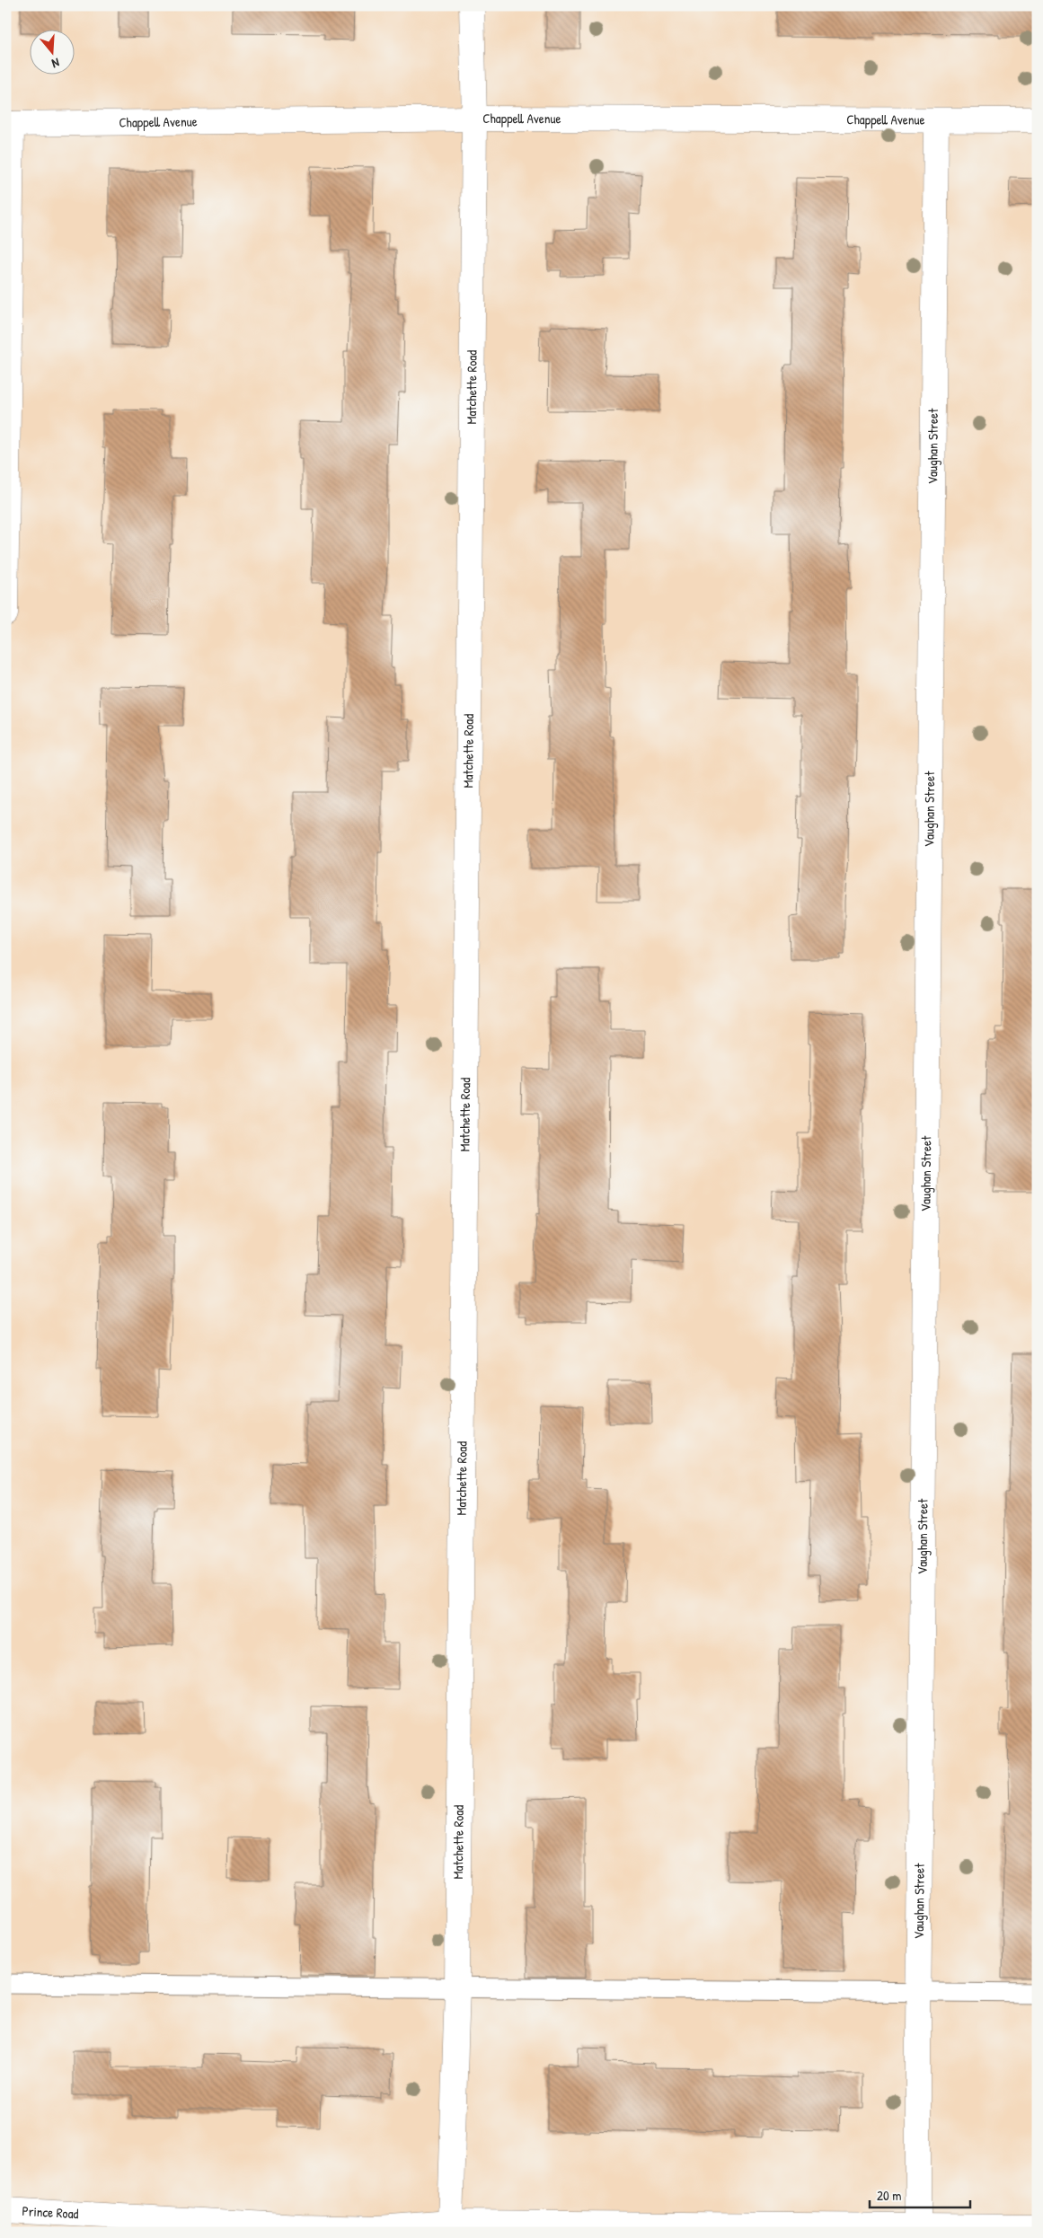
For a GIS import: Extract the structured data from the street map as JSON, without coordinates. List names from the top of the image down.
{
  "streets": {
    "street": [
      "Chappell Avenue",
      "Matchette Road",
      "Vaughan Street",
      "Prince Road"
    ]
  },
  "crossings": [
    ["Chappell Avenue", "Matchette Road"],
    ["Chappell Avenue", "Vaughan Street"],
    ["Matchette Road", "Prince Road"],
    ["Vaughan Street", "Prince Road"]
  ],
  "scale_bar": "20 m",
  "north": "bottom"
}
